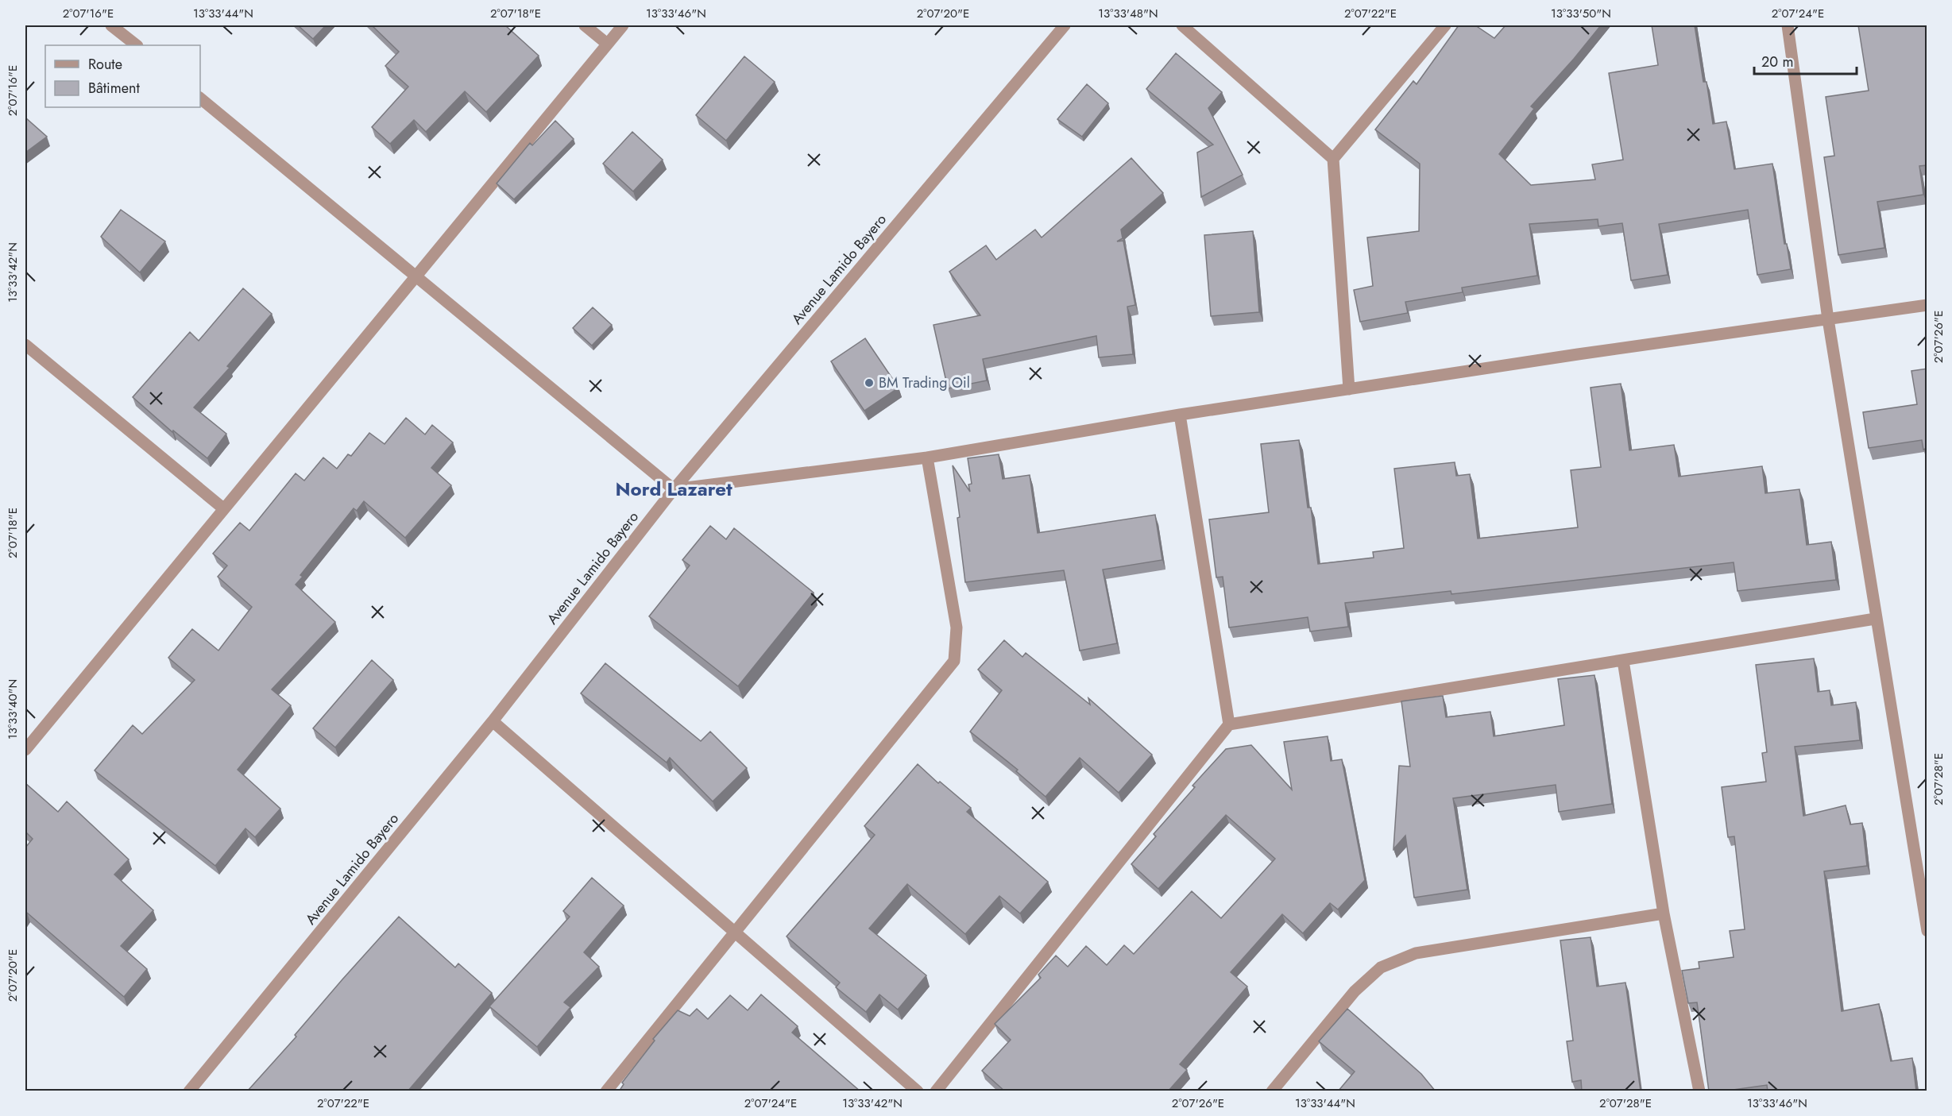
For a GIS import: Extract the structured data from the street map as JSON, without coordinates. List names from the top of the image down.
{
  "streets": {
    "street": ["Avenue Lamido Bayero"]
  },
  "districts": ["Nord Lazaret"],
  "places": ["BM Trading Oil"],
  "legend": ["Route", "Bâtiment"],
  "scale_bar": "20 m",
  "coordinates": [
    "2°07'16\"E",
    "13°33'44\"N",
    "2°07'18\"E",
    "13°33'46\"N",
    "2°07'20\"E",
    "13°33'48\"N",
    "2°07'22\"E",
    "13°33'50\"N",
    "2°07'24\"E",
    "13°33'42\"N",
    "2°07'26\"E",
    "13°33'40\"N",
    "2°07'28\"E"
  ]
}
